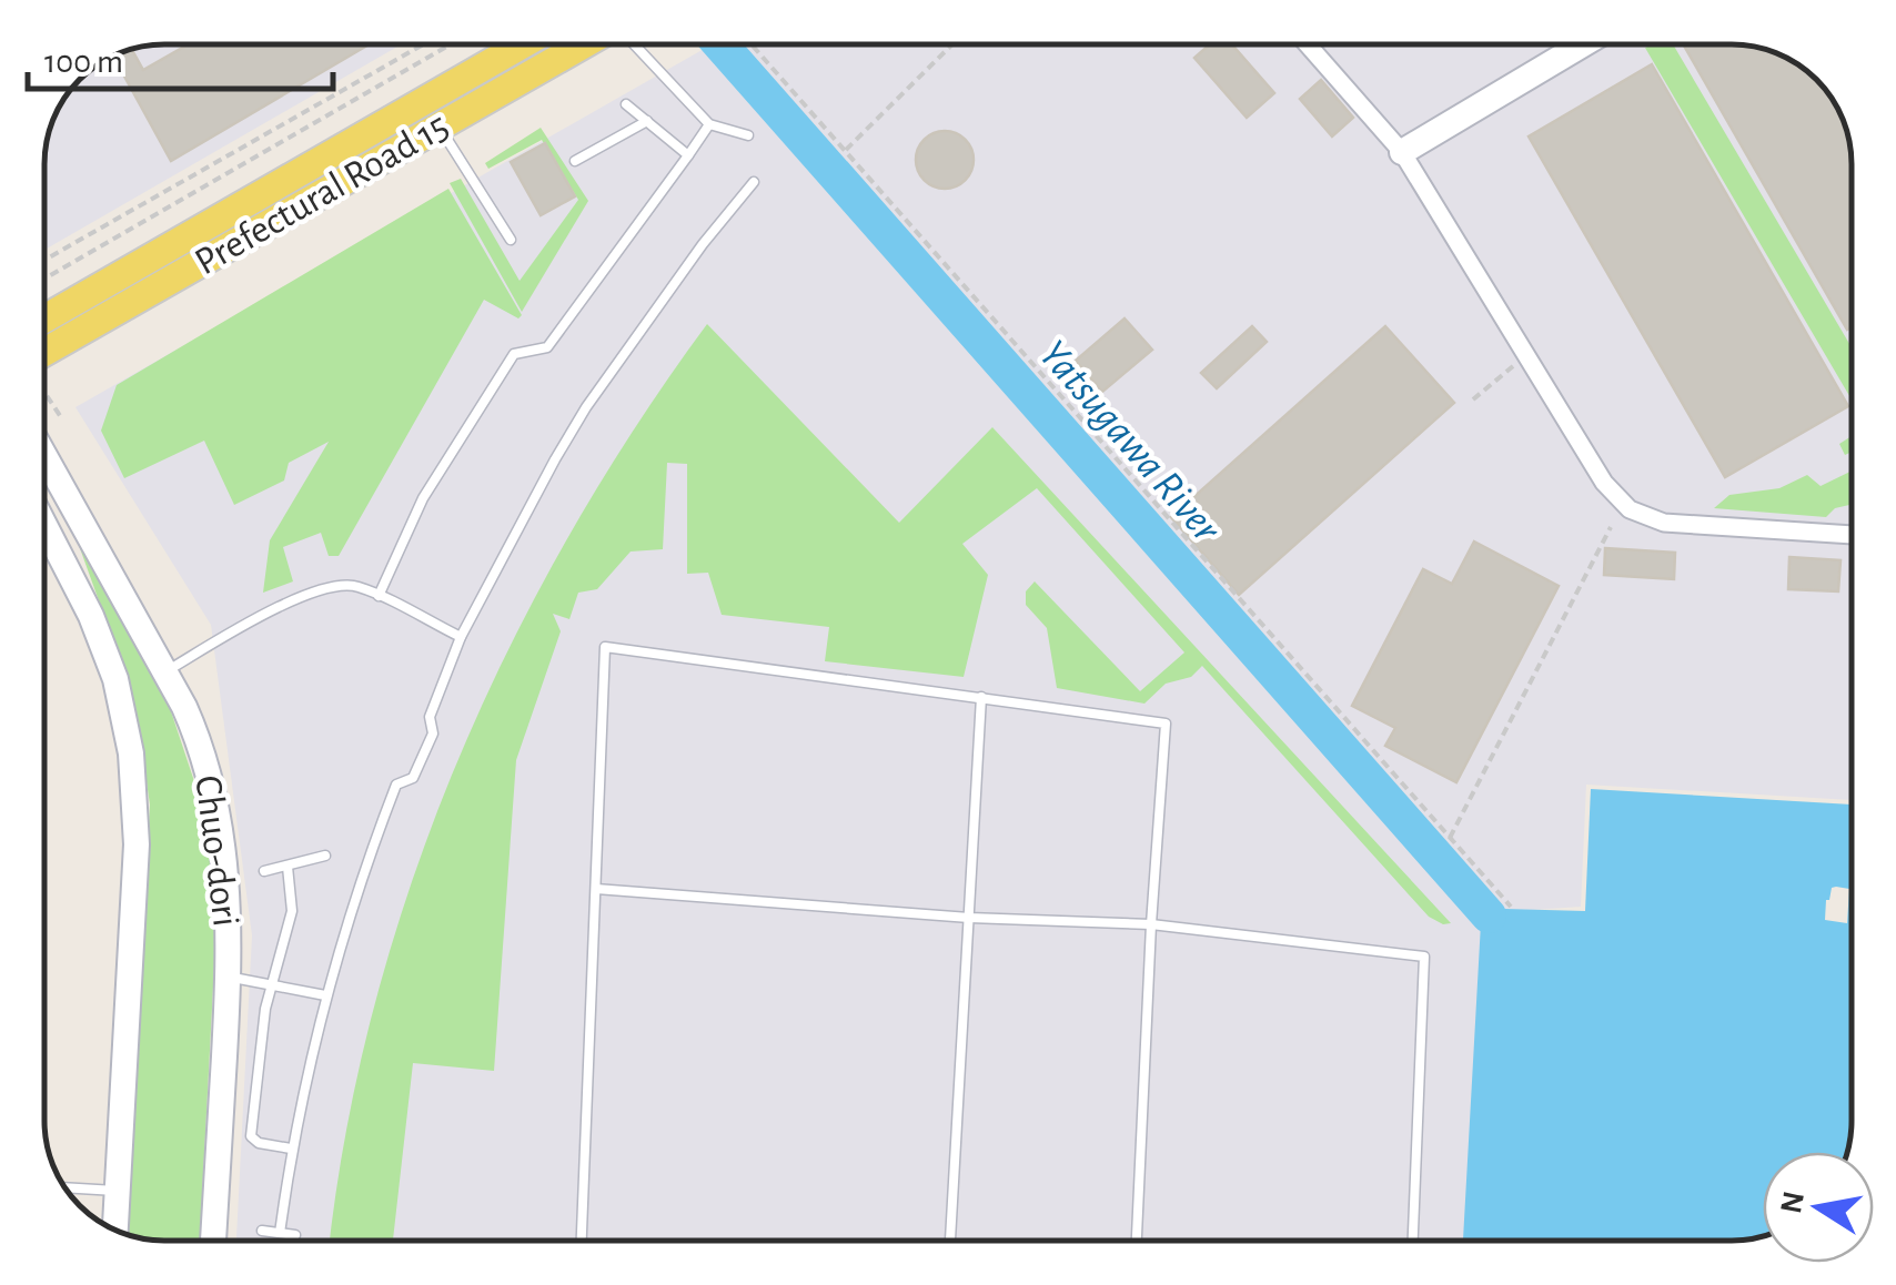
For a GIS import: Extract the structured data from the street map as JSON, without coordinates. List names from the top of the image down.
{
  "streets": {
    "main road": ["Prefectural Road 15"],
    "street": ["Chuo-dori"]
  },
  "water": ["Yatsugawa River"],
  "scale_bar": "100 m",
  "north": "left"
}
